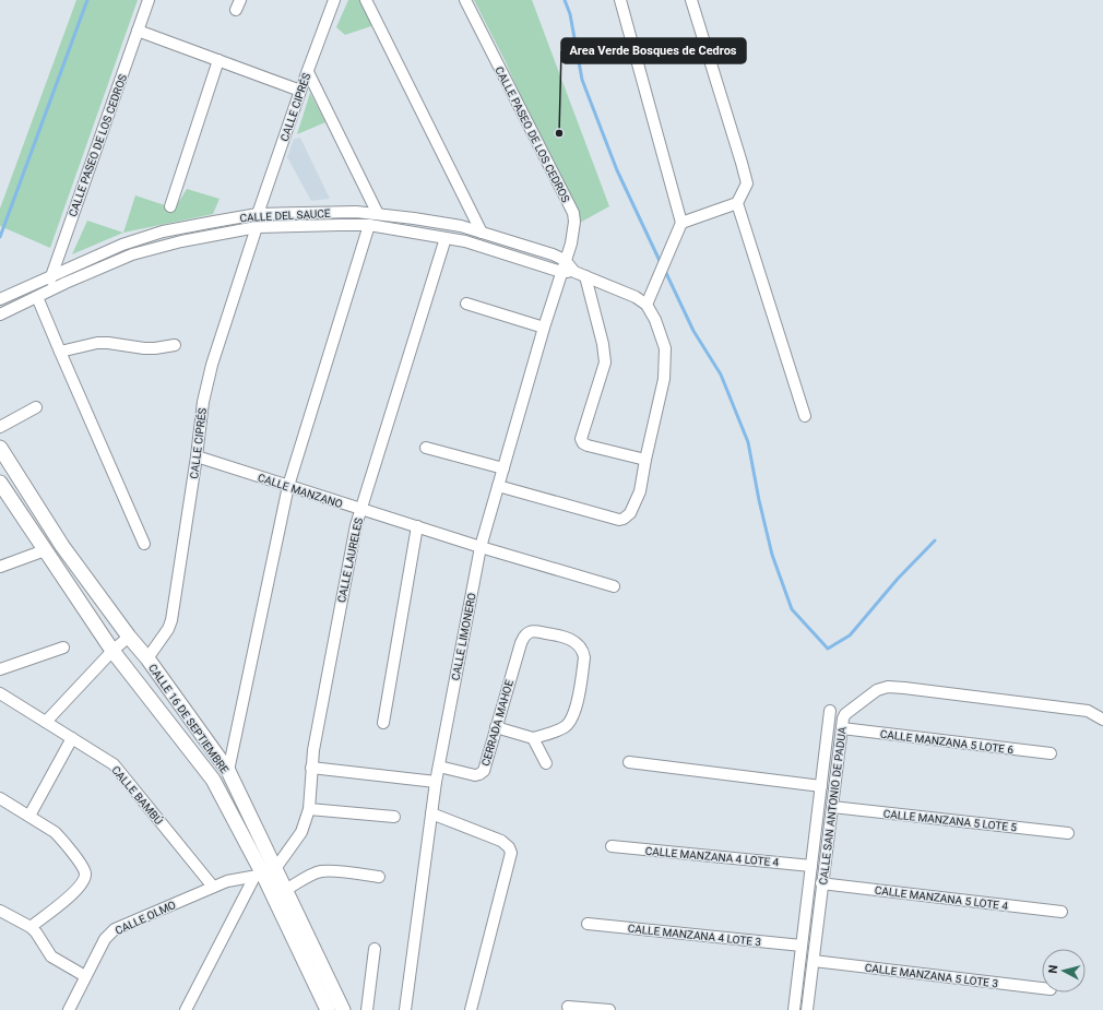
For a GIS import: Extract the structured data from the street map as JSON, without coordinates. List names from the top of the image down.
{
  "streets": {
    "main road": ["CALLE 16 DE SEPTIEMBRE"],
    "street": [
      "CALLE CIPRÉS",
      "CALLE PASEO DE LOS CEDROS",
      "CALLE DEL SAUCE",
      "CALLE MANZANO",
      "CALLE LAURELES",
      "CALLE LIMONERO",
      "CERRADA MAHOE",
      "CALLE MANZANA 5 LOTE 6",
      "CALLE BAMBÚ",
      "CALLE SAN ANTONIO DE PADUA",
      "CALLE MANZANA 5 LOTE 5",
      "CALLE MANZANA 4 LOTE 4",
      "CALLE MANZANA 5 LOTE 4",
      "CALLE OLMO",
      "CALLE MANZANA 4 LOTE 3",
      "CALLE MANZANA 5 LOTE 3"
    ]
  },
  "crossings": [
    ["CALLE CIPRÉS", "CALLE DEL SAUCE"],
    ["CALLE CIPRÉS", "CALLE MANZANO"],
    ["CALLE CIPRÉS", "CALLE 16 DE SEPTIEMBRE"],
    ["CALLE PASEO DE LOS CEDROS", "CALLE DEL SAUCE"],
    ["CALLE PASEO DE LOS CEDROS", "CALLE LIMONERO"],
    ["CALLE DEL SAUCE", "CALLE LAURELES"],
    ["CALLE DEL SAUCE", "CALLE LIMONERO"],
    ["CALLE MANZANO", "CALLE LAURELES"],
    ["CALLE MANZANO", "CALLE LIMONERO"],
    ["CALLE LAURELES", "CALLE 16 DE SEPTIEMBRE"],
    ["CALLE LAURELES", "CALLE OLMO"],
    ["CALLE LIMONERO", "CERRADA MAHOE"],
    ["CALLE 16 DE SEPTIEMBRE", "CALLE OLMO"],
    ["CALLE MANZANA 5 LOTE 6", "CALLE SAN ANTONIO DE PADUA"],
    ["CALLE BAMBÚ", "CALLE OLMO"],
    ["CALLE SAN ANTONIO DE PADUA", "CALLE MANZANA 5 LOTE 5"],
    ["CALLE SAN ANTONIO DE PADUA", "CALLE MANZANA 4 LOTE 4"],
    ["CALLE SAN ANTONIO DE PADUA", "CALLE MANZANA 5 LOTE 4"],
    ["CALLE SAN ANTONIO DE PADUA", "CALLE MANZANA 4 LOTE 3"],
    ["CALLE SAN ANTONIO DE PADUA", "CALLE MANZANA 5 LOTE 3"]
  ],
  "places": ["Area Verde Bosques de Cedros"],
  "north": "left"
}
